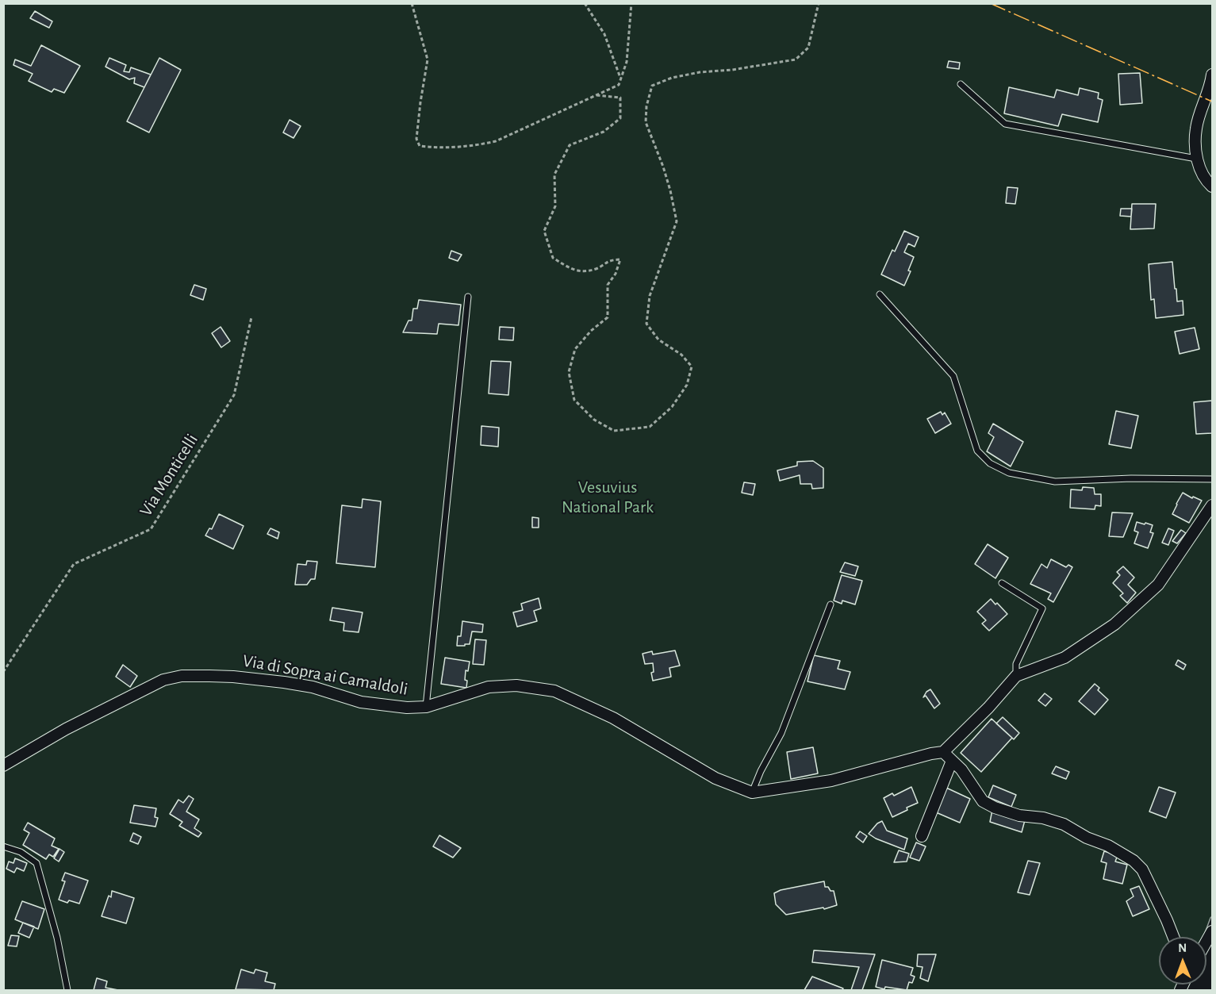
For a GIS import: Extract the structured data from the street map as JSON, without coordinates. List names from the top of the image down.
{
  "streets": {
    "street": ["Via di Sopra ai Camaldoli"],
    "path": ["Via Monticelli"]
  },
  "parks": ["Vesuvius National Park"],
  "north": "top"
}
